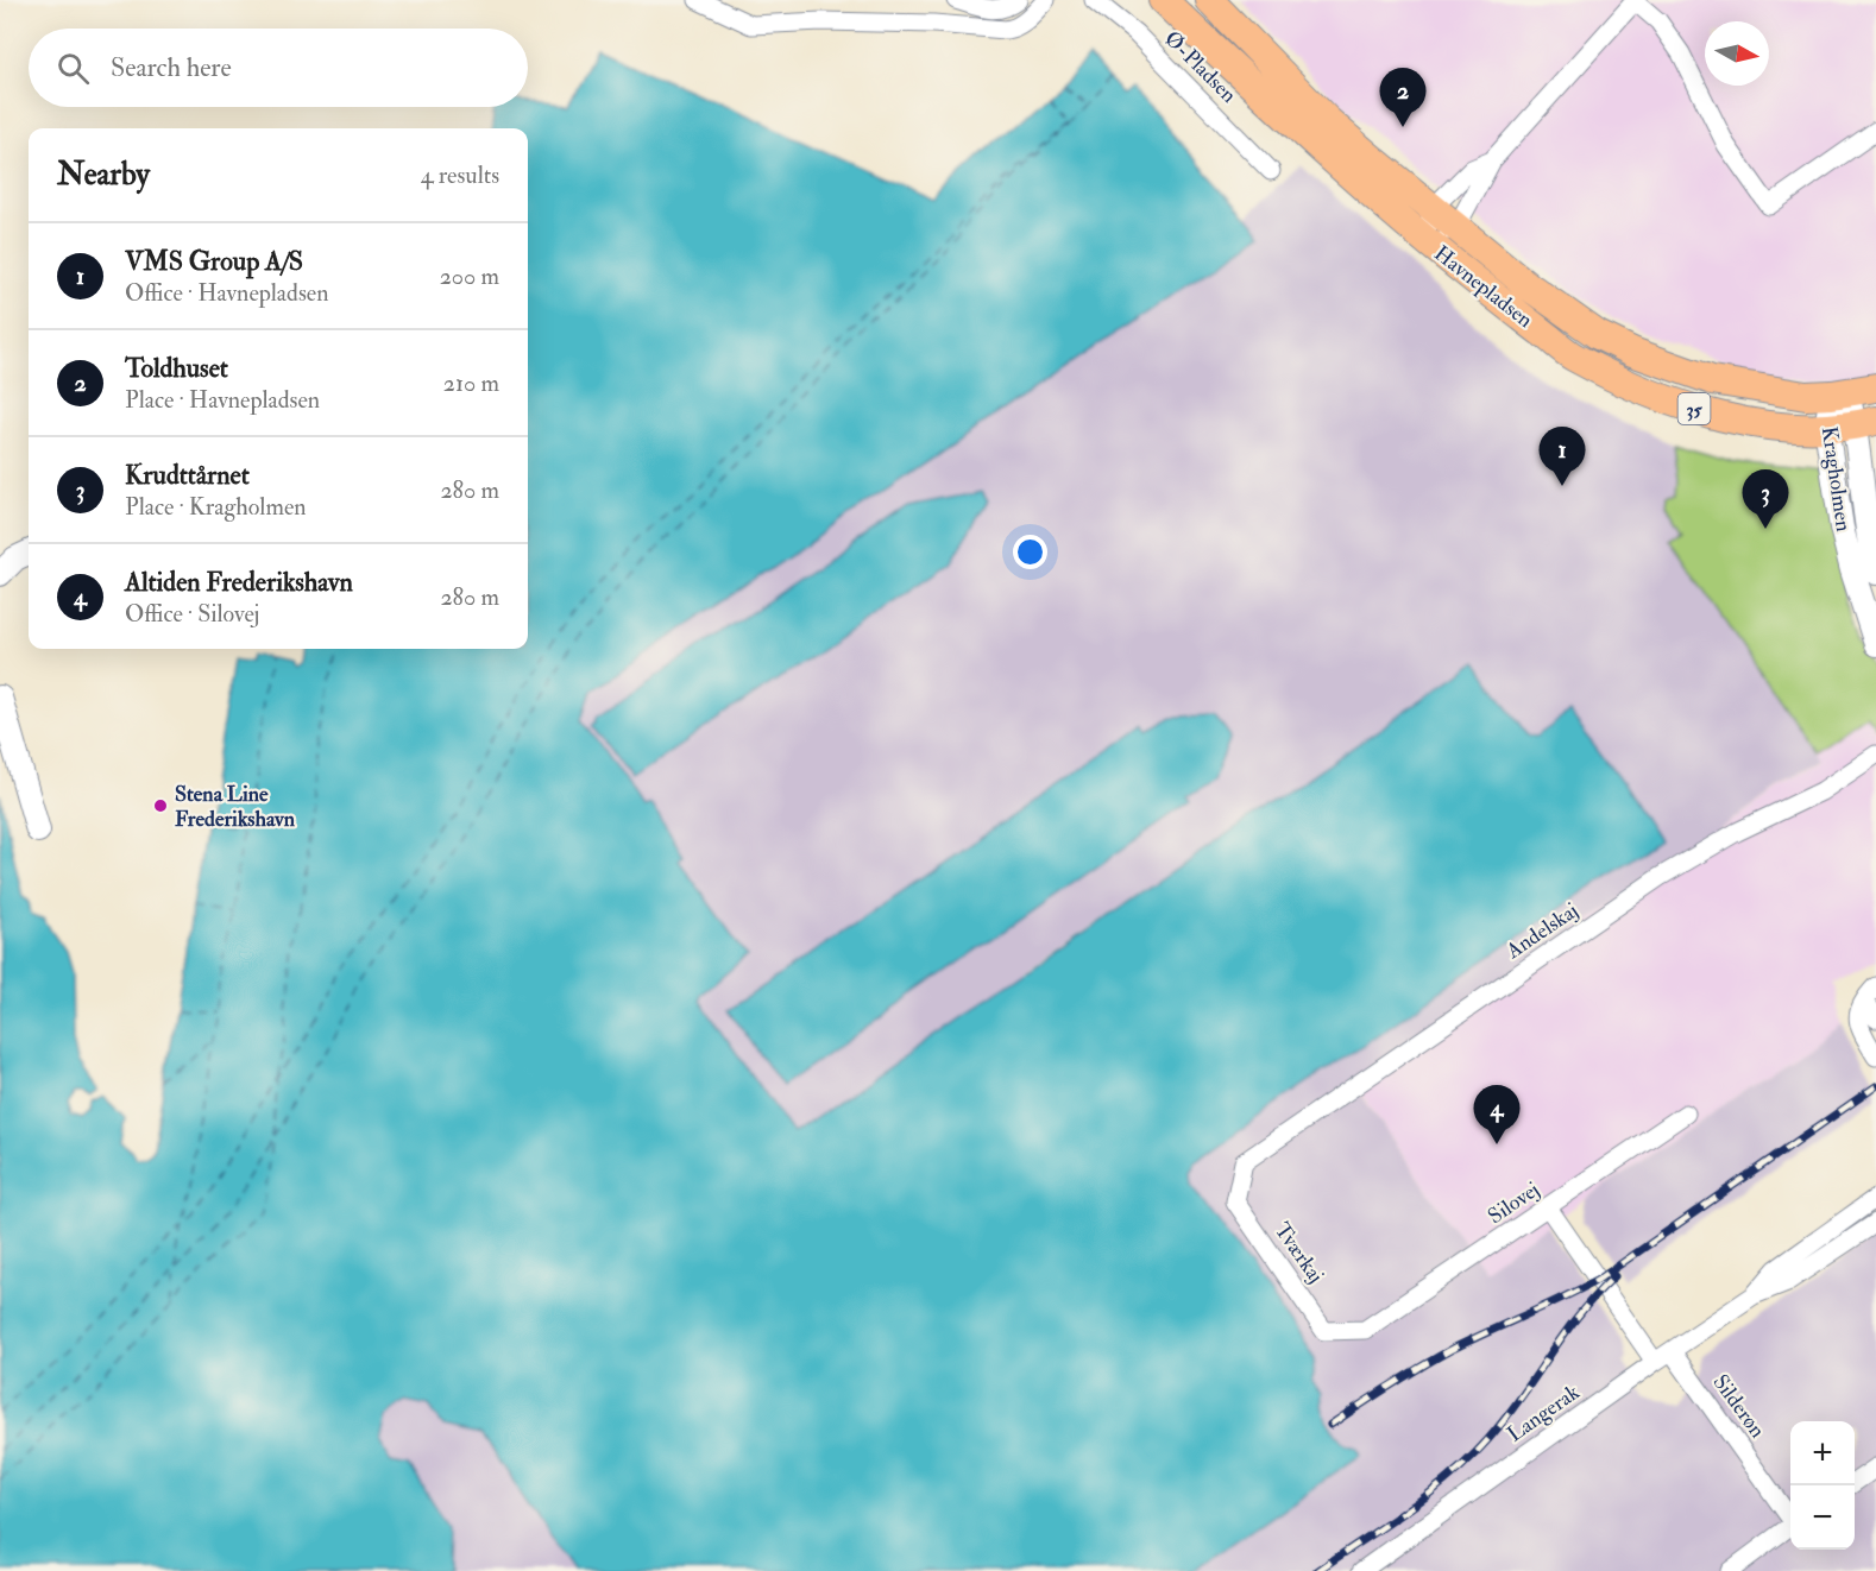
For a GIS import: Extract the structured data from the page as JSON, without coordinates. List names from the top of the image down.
{
  "streets": {
    "main road": ["Havnepladsen", "35"],
    "street": [
      "Ø-Pladsen",
      "Kragholmen",
      "Andelskaj",
      "Silovej",
      "Tværkaj",
      "Silderøn",
      "Langerak"
    ]
  },
  "crossings": [
    ["Havnepladsen", "Kragholmen"],
    ["Andelskaj", "Tværkaj"],
    ["Silovej", "Tværkaj"],
    ["Silderøn", "Langerak"]
  ],
  "places": ["Stena Line Frederikshavn"],
  "north": "right",
  "page": {
    "search": "Search here",
    "pins": [
      "2",
      "1",
      "3",
      "4"
    ],
    "heading": ["Nearby", "4 results"],
    "list": [
      {
        "mark": "1",
        "name": "VMS Group A/S",
        "note": "Office · Havnepladsen",
        "value": "200 m"
      },
      {
        "mark": "2",
        "name": "Toldhuset",
        "note": "Place · Havnepladsen",
        "value": "210 m"
      },
      {
        "mark": "3",
        "name": "Krudttårnet",
        "note": "Place · Kragholmen",
        "value": "280 m"
      },
      {
        "mark": "4",
        "name": "Altiden Frederikshavn",
        "note": "Office · Silovej",
        "value": "280 m"
      }
    ],
    "map_buttons": ["+", "−"]
  }
}
